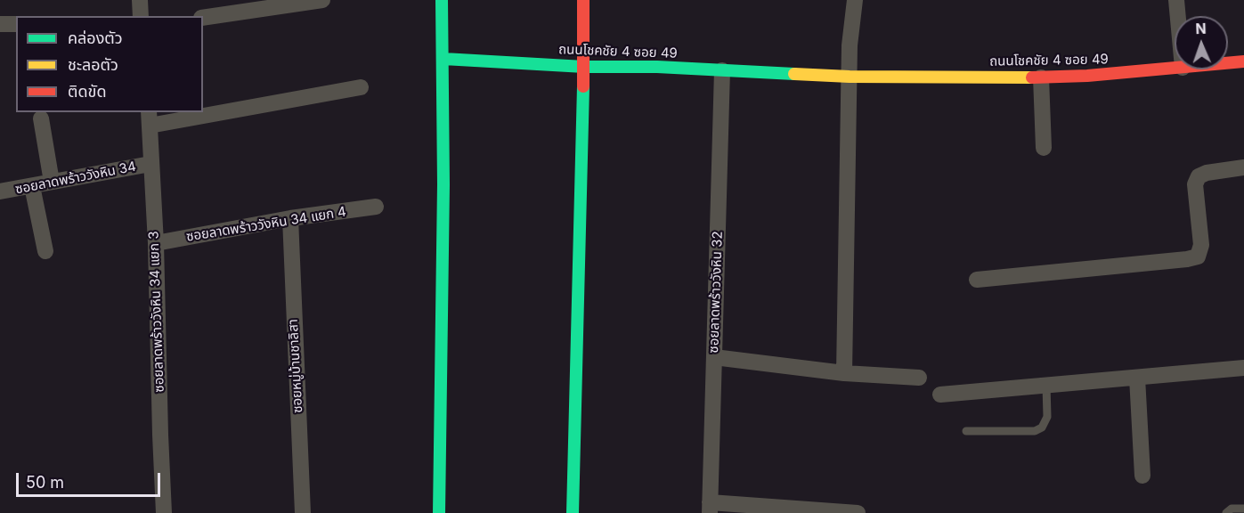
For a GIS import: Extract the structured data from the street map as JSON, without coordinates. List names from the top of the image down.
{
  "streets": {
    "street": [
      "ถนนโชคชัย 4 ซอย 49",
      "ซอยลาดพร้าววังหิน 34",
      "ซอยลาดพร้าววังหิน 34 แยก 4",
      "ซอยลาดพร้าววังหิน 32",
      "ซอยลาดพร้าววังหิน 34 แยก 3",
      "ซอยหมู่บ้านชาลิสา"
    ]
  },
  "crossings": [
    ["ถนนโชคชัย 4 ซอย 49", "ซอยลาดพร้าววังหิน 32"],
    ["ซอยลาดพร้าววังหิน 34", "ซอยลาดพร้าววังหิน 34 แยก 3"],
    ["ซอยลาดพร้าววังหิน 34 แยก 4", "ซอยลาดพร้าววังหิน 34 แยก 3"],
    ["ซอยลาดพร้าววังหิน 34 แยก 4", "ซอยหมู่บ้านชาลิสา"]
  ],
  "legend": ["คล่องตัว", "ชะลอตัว", "ติดขัด"],
  "scale_bar": "50 m",
  "north": "top"
}
